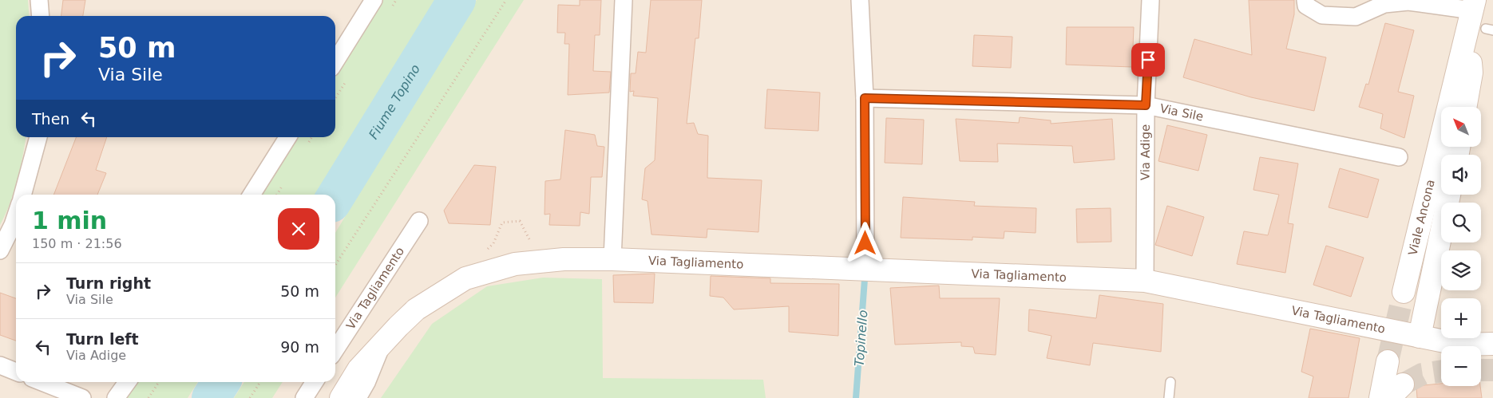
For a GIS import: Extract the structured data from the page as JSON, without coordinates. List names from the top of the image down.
{
  "streets": {
    "main road": ["Viale Ancona", "Via Tagliamento"],
    "street": ["Via Sile", "Via Adige"]
  },
  "crossings": [
    ["Via Sile", "Via Adige"],
    ["Via Adige", "Via Tagliamento"],
    ["Viale Ancona", "Via Tagliamento"]
  ],
  "water": ["Fiume Topino", "Topinello"],
  "north": "top left",
  "page": {
    "turn": ["50 m", "Via Sile"],
    "then": "Then",
    "map_buttons": ["+", "−"],
    "heading": ["1 min", "150 m · 21:56"],
    "list": [
      {
        "name": "Turn right",
        "note": "Via Sile",
        "value": "50 m"
      },
      {
        "name": "Turn left",
        "note": "Via Adige",
        "value": "90 m"
      }
    ]
  }
}
